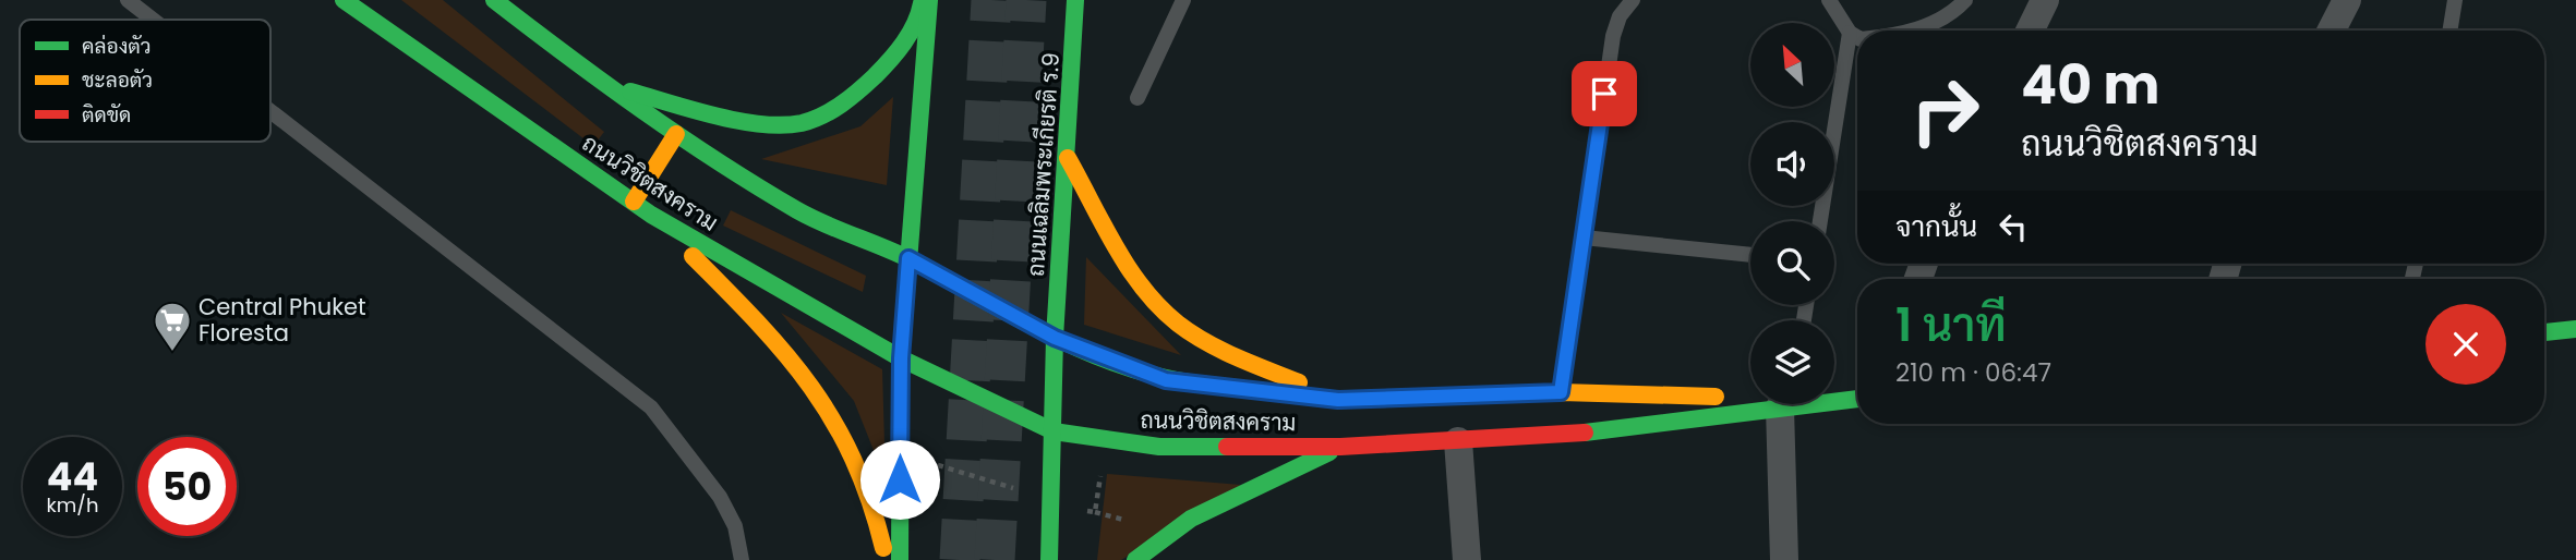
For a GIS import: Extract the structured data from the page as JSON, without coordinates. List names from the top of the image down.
{
  "streets": {
    "main road": ["ถนนเฉลิมพระเกียรติ ร.9", "ถนนวิชิตสงคราม"]
  },
  "crossings": [
    ["ถนนเฉลิมพระเกียรติ ร.9", "ถนนวิชิตสงคราม"]
  ],
  "places": {
    "supermarket": ["Central Phuket Floresta"]
  },
  "legend": ["คล่องตัว", "ชะลอตัว", "ติดขัด"],
  "north": "top left",
  "page": {
    "turn": ["40 m", "ถนนวิชิตสงคราม"],
    "then": "จากนั้น",
    "heading": ["1 นาที", "210 m · 06:47"],
    "speed": "44 km/h",
    "limit": "50"
  }
}
